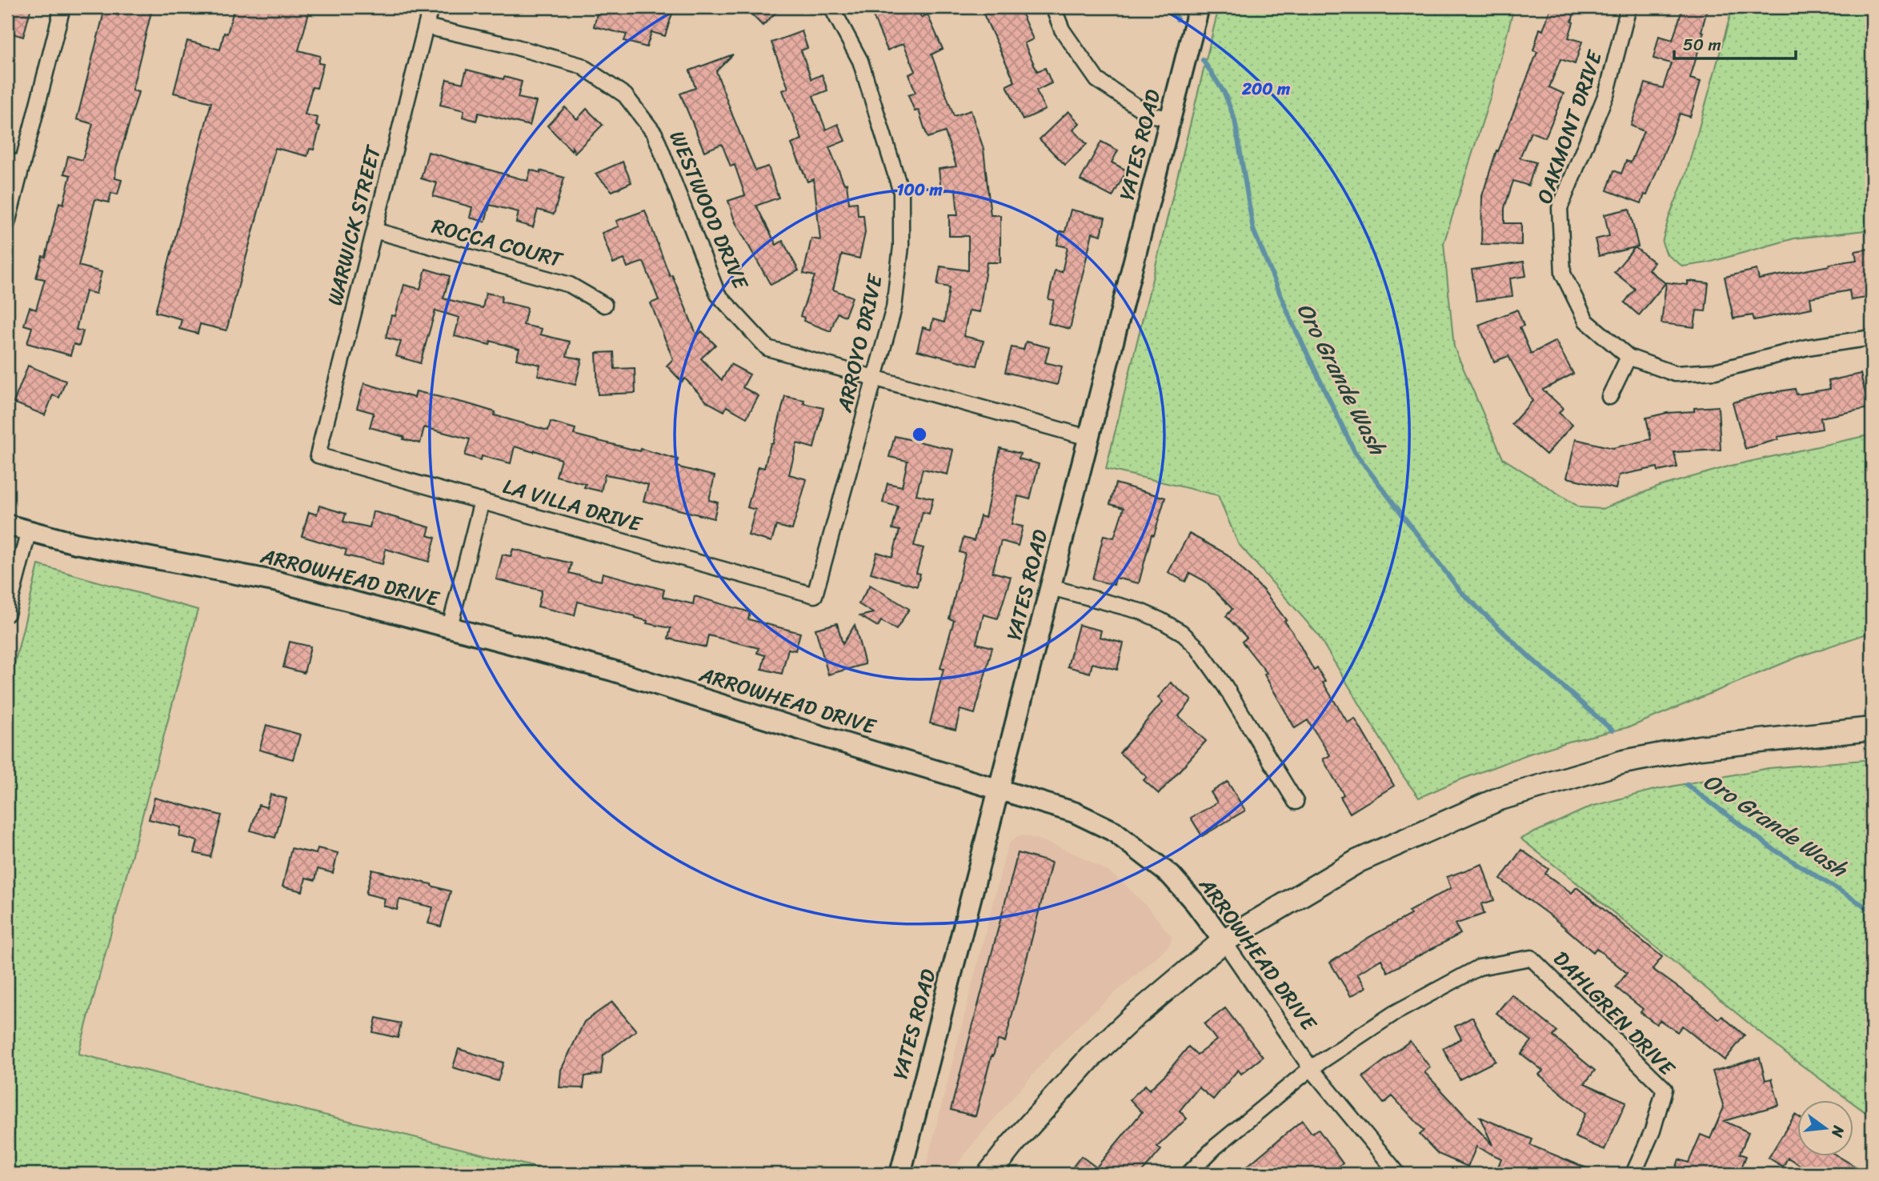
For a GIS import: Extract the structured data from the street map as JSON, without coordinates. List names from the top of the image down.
{
  "streets": {
    "main road": ["YATES ROAD", "ARROWHEAD DRIVE"],
    "street": [
      "OAKMONT DRIVE",
      "WESTWOOD DRIVE",
      "WARWICK STREET",
      "ROCCA COURT",
      "ARROYO DRIVE",
      "LA VILLA DRIVE",
      "DAHLGREN DRIVE"
    ]
  },
  "crossings": [
    ["YATES ROAD", "WESTWOOD DRIVE"],
    ["YATES ROAD", "ARROWHEAD DRIVE"],
    ["WESTWOOD DRIVE", "WARWICK STREET"],
    ["WESTWOOD DRIVE", "ARROYO DRIVE"],
    ["WARWICK STREET", "ROCCA COURT"],
    ["WARWICK STREET", "LA VILLA DRIVE"],
    ["ARROYO DRIVE", "LA VILLA DRIVE"],
    ["ARROWHEAD DRIVE", "DAHLGREN DRIVE"]
  ],
  "water": ["Oro Grande Wash"],
  "scale_bar": "50 m",
  "north": "right",
  "rings": ["200 m", "100 m"]
}
